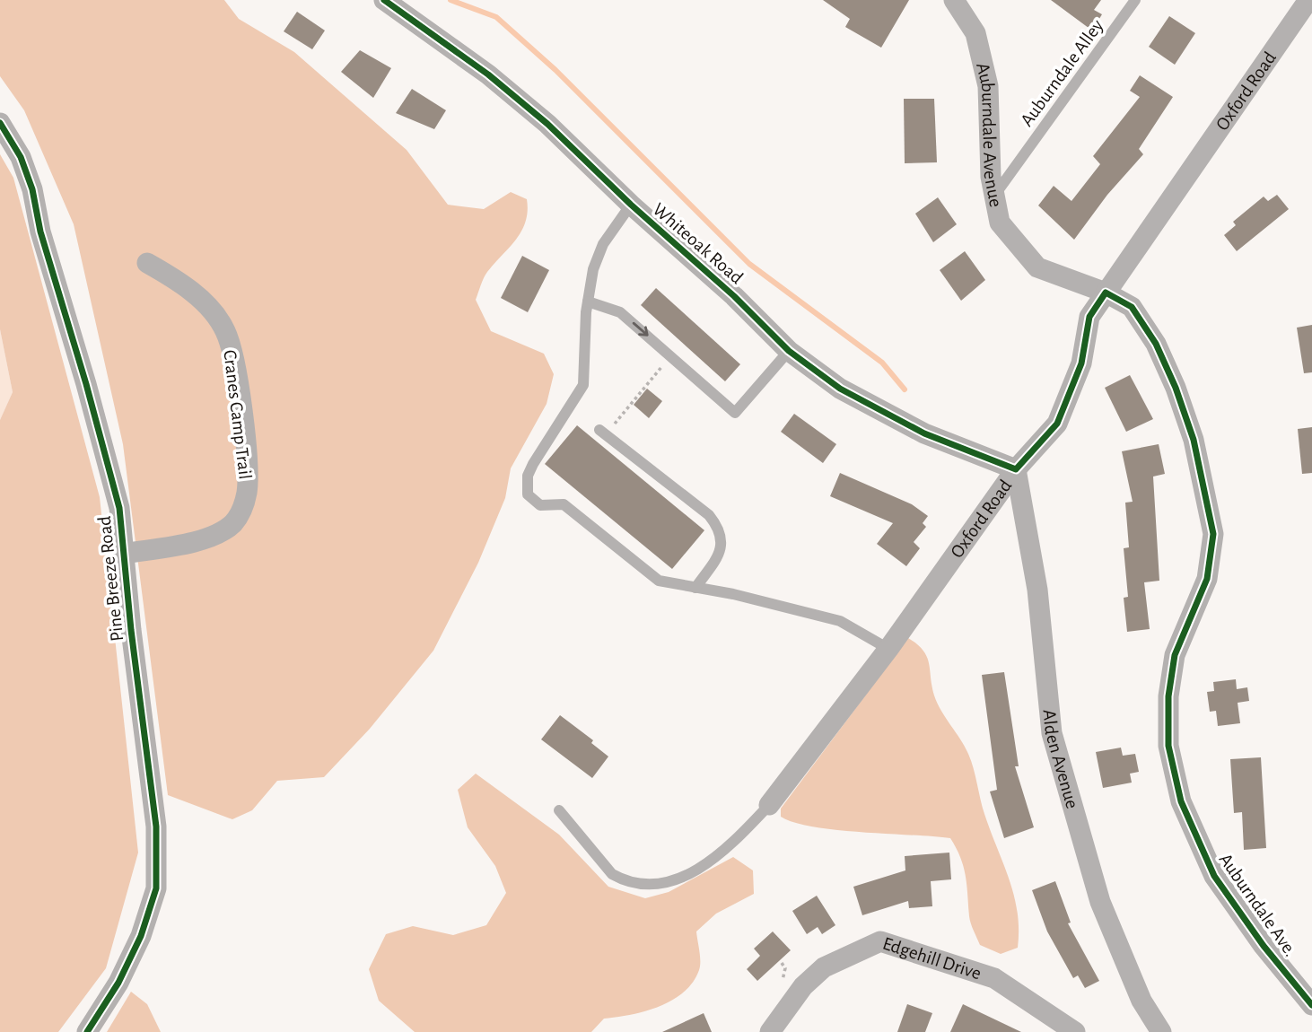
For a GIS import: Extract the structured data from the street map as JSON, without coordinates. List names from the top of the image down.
{
  "streets": {
    "street": [
      "Oxford Road",
      "Auburndale Avenue",
      "Whiteoak Road",
      "Cranes Camp Trail",
      "Pine Breeze Road",
      "Alden Avenue",
      "Auburndale Ave.",
      "Edgehill Drive"
    ],
    "lane": ["Auburndale Alley"]
  },
  "crossings": [
    ["Auburndale Alley", "Auburndale Avenue"],
    ["Oxford Road", "Auburndale Avenue"],
    ["Oxford Road", "Whiteoak Road"],
    ["Oxford Road", "Alden Avenue"],
    ["Oxford Road", "Auburndale Ave."],
    ["Auburndale Avenue", "Auburndale Ave."],
    ["Whiteoak Road", "Alden Avenue"],
    ["Cranes Camp Trail", "Pine Breeze Road"]
  ]
}
